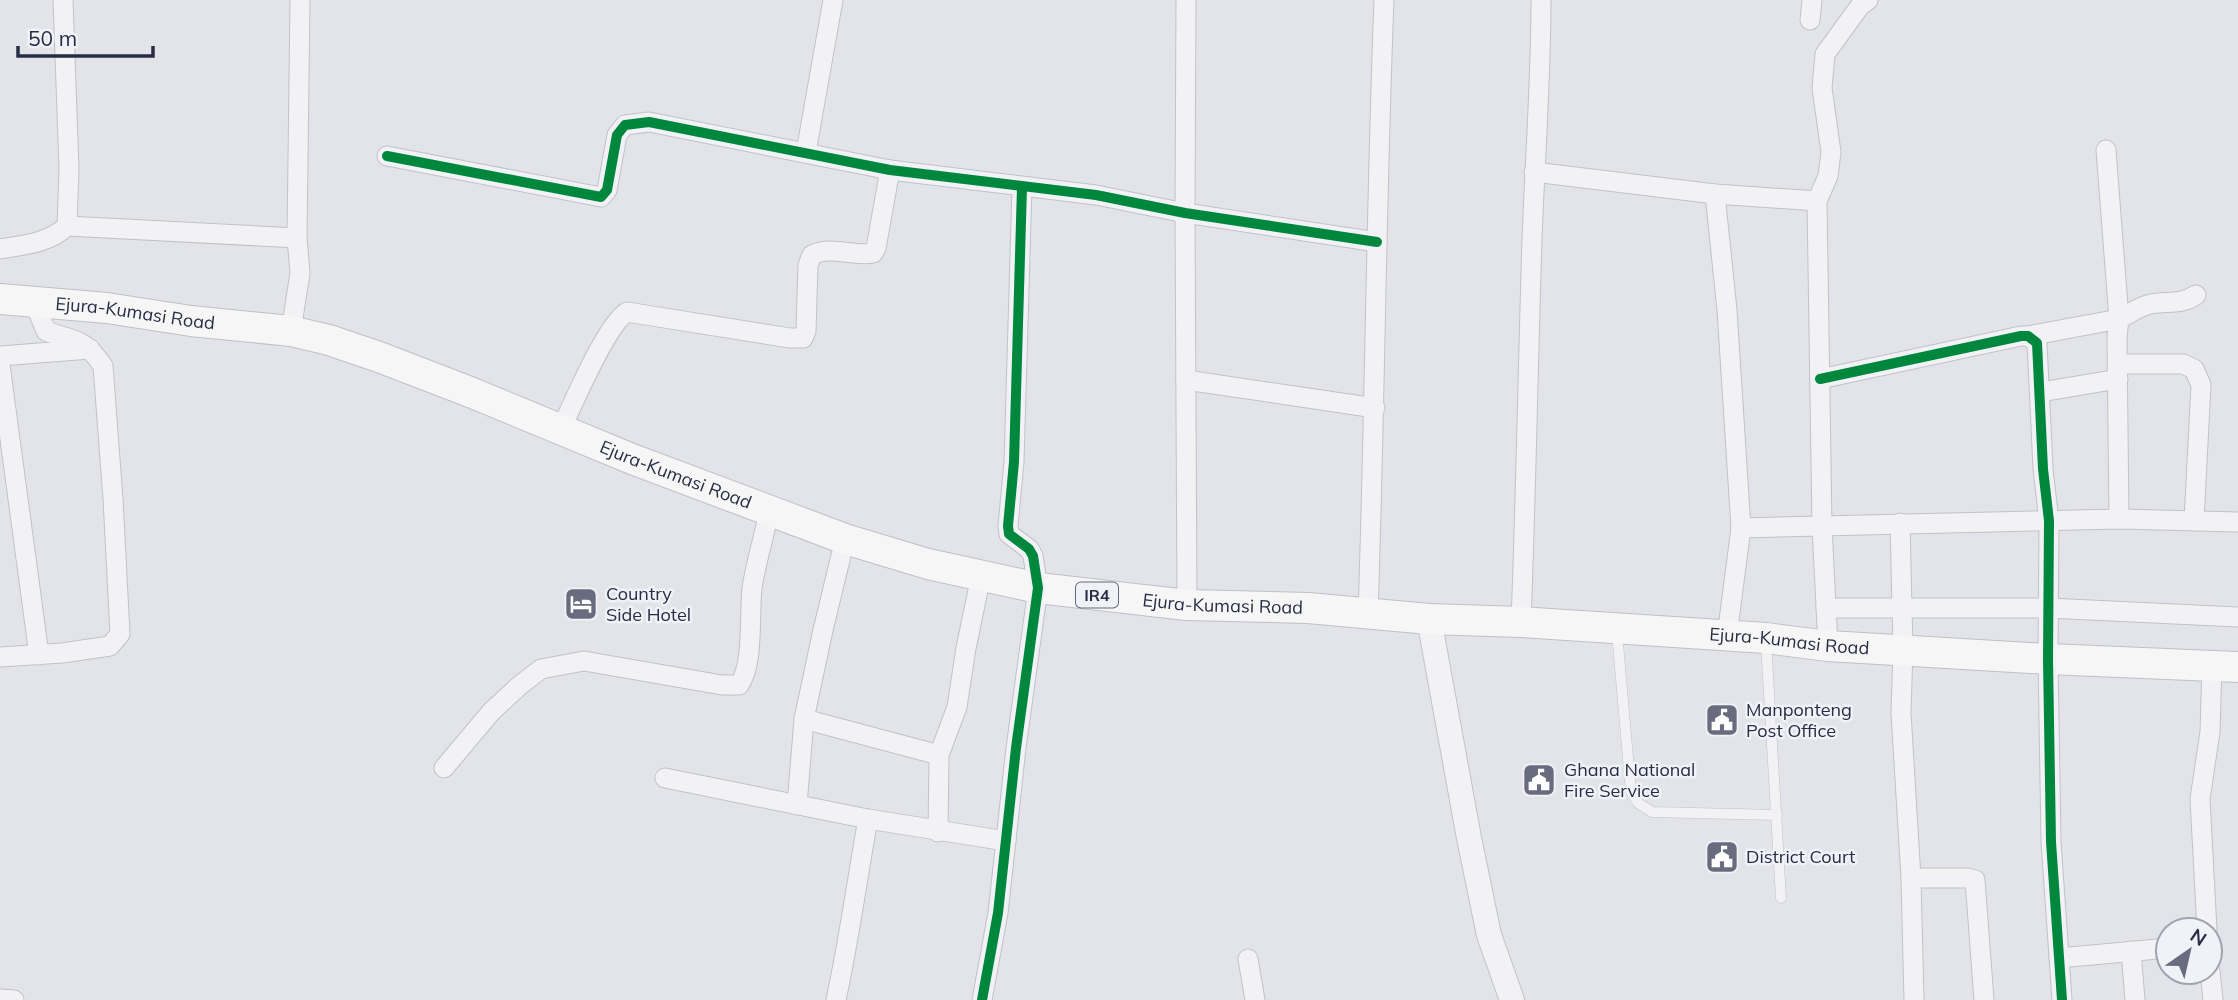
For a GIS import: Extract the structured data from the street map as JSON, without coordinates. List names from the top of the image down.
{
  "streets": {
    "main road": ["Ejura-Kumasi Road", "IR4"]
  },
  "places": {
    "hotel": ["Country Side Hotel"],
    "public building": ["Manponteng Post Office", "Ghana National Fire Service", "District Court"]
  },
  "scale_bar": "50 m",
  "north": "top right"
}
